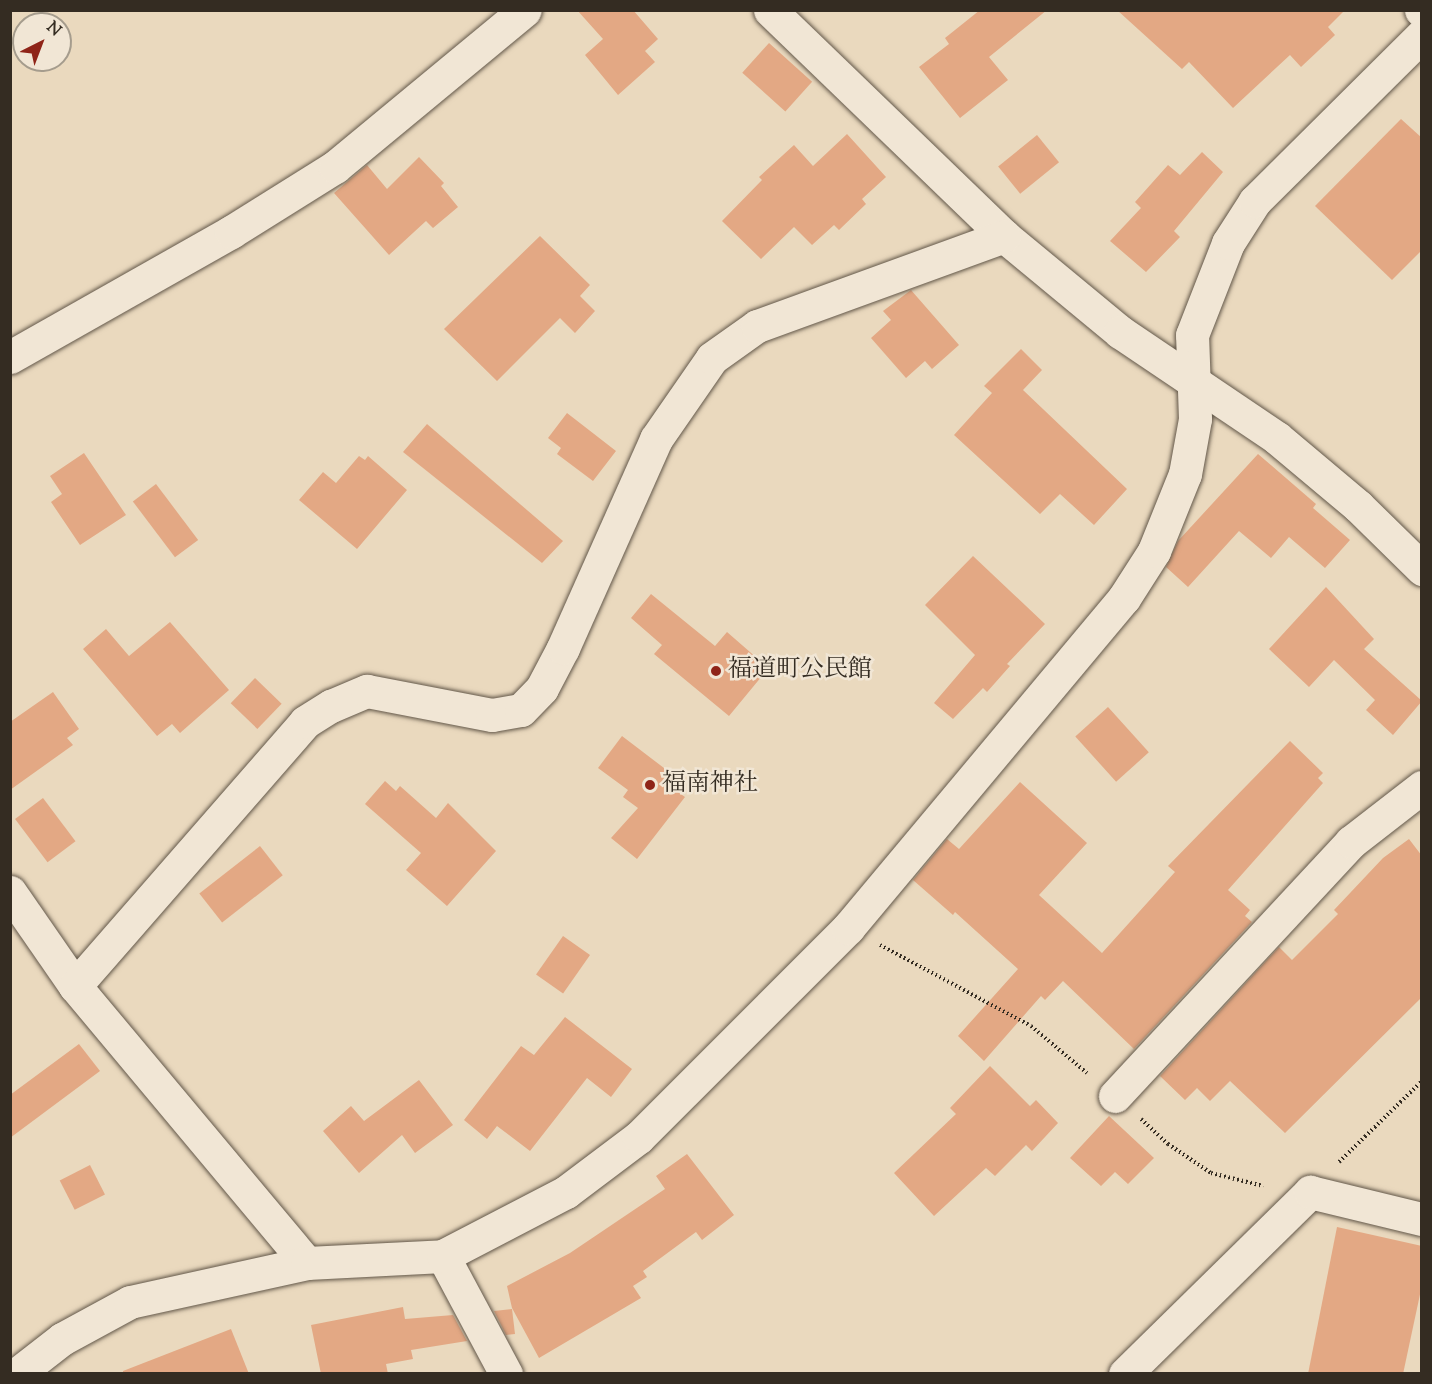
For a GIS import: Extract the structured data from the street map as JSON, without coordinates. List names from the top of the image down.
{
  "places": ["福道町公民館", "福南神社"],
  "north": "top right"
}
